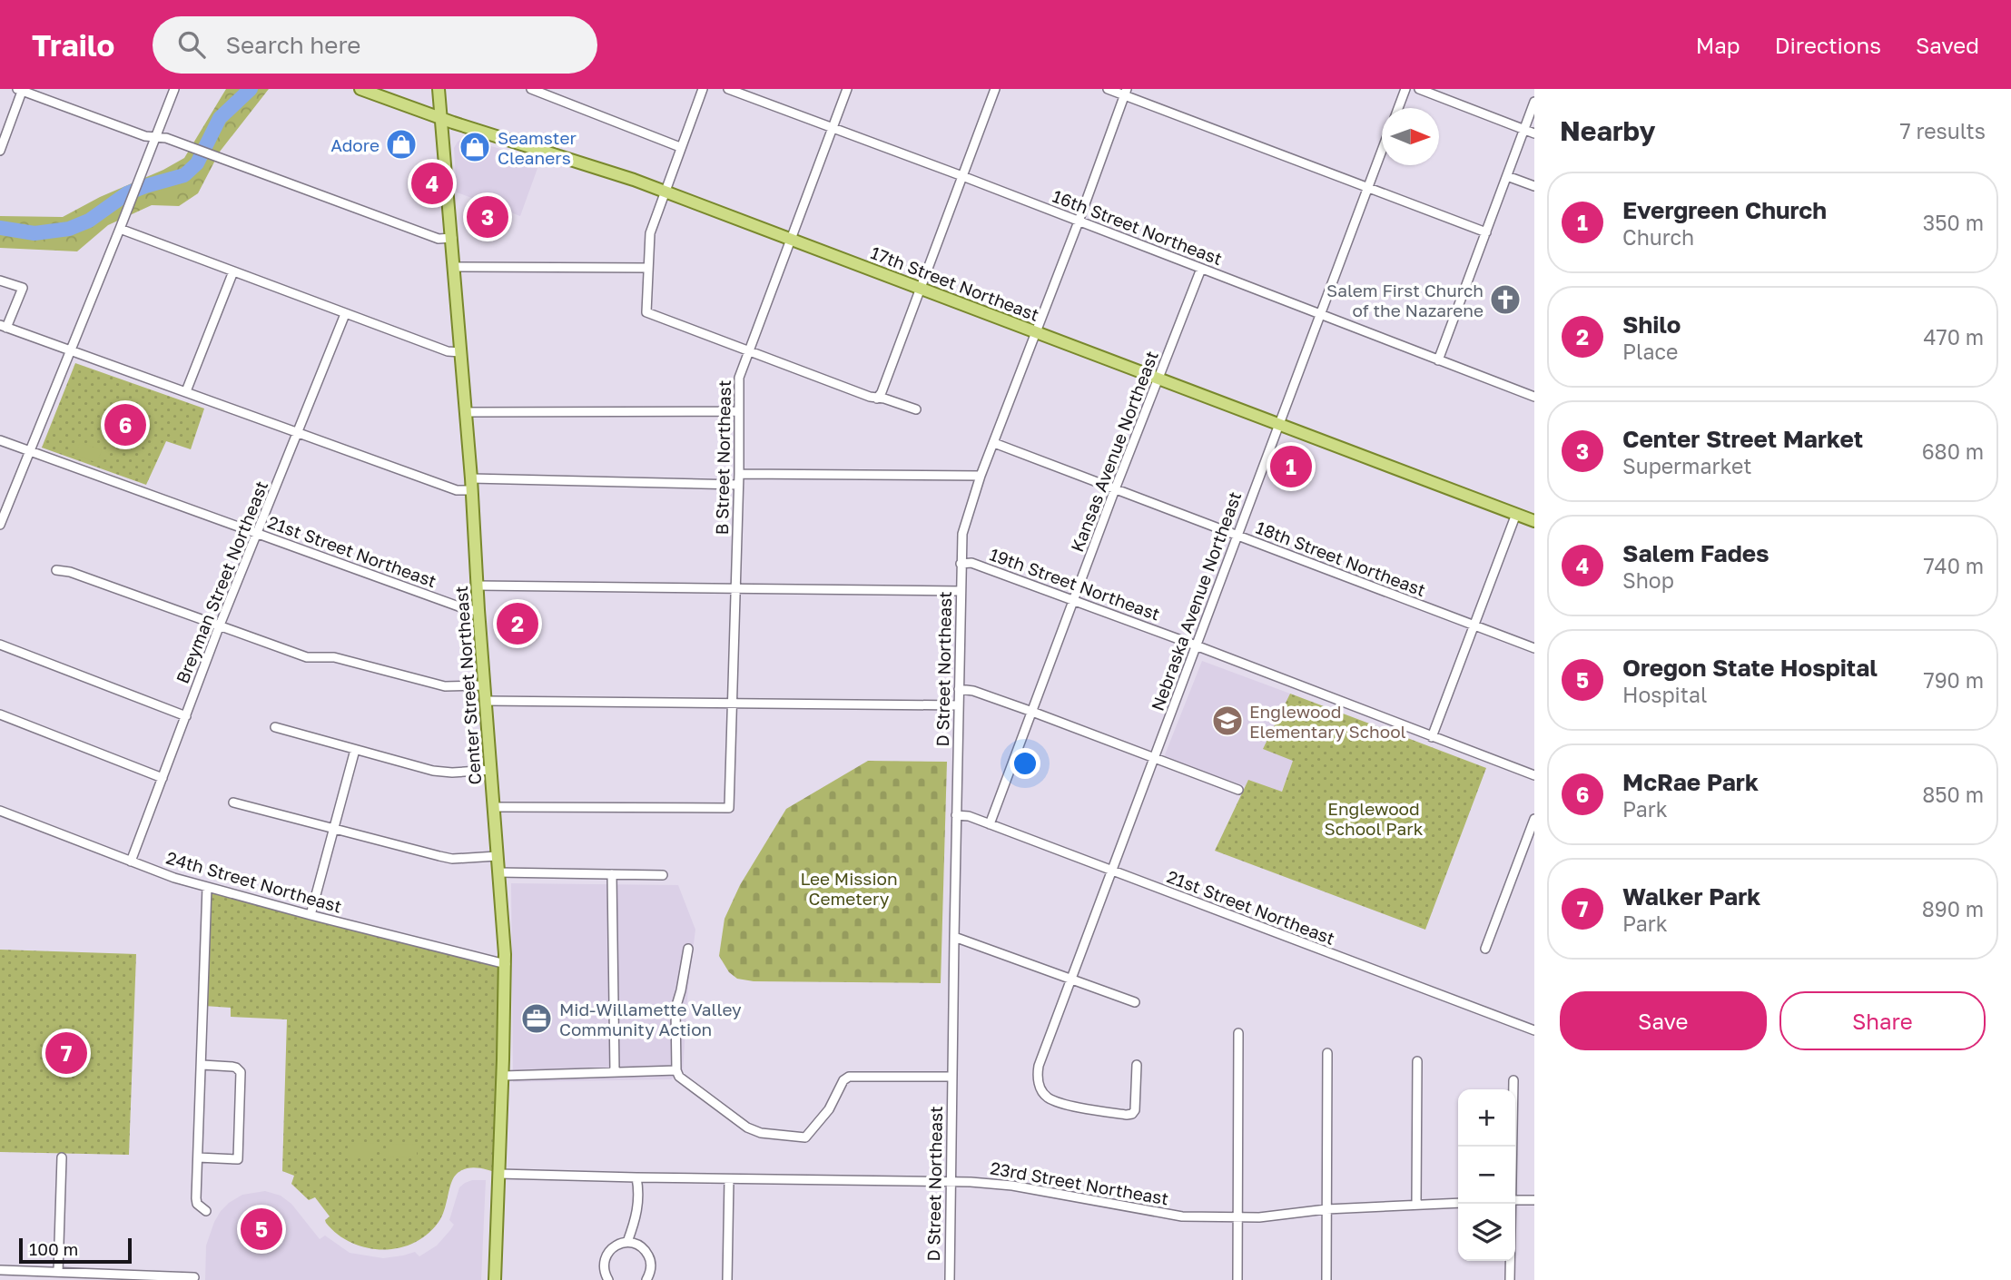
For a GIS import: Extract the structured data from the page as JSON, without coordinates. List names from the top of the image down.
{
  "streets": {
    "main road": ["17th Street Northeast", "Center Street Northeast"],
    "street": [
      "16th Street Northeast",
      "Kansas Avenue Northeast",
      "B Street Northeast",
      "21st Street Northeast",
      "18th Street Northeast",
      "Breyman Street Northeast",
      "19th Street Northeast",
      "Nebraska Avenue Northeast",
      "D Street Northeast",
      "24th Street Northeast",
      "23rd Street Northeast"
    ]
  },
  "crossings": [
    ["16th Street Northeast", "Kansas Avenue Northeast"],
    ["16th Street Northeast", "B Street Northeast"],
    ["16th Street Northeast", "Nebraska Avenue Northeast"],
    ["16th Street Northeast", "D Street Northeast"],
    ["17th Street Northeast", "Kansas Avenue Northeast"],
    ["17th Street Northeast", "B Street Northeast"],
    ["17th Street Northeast", "Nebraska Avenue Northeast"],
    ["17th Street Northeast", "D Street Northeast"],
    ["17th Street Northeast", "Center Street Northeast"],
    ["Kansas Avenue Northeast", "21st Street Northeast"],
    ["Kansas Avenue Northeast", "18th Street Northeast"],
    ["Kansas Avenue Northeast", "19th Street Northeast"],
    ["B Street Northeast", "Center Street Northeast"],
    ["21st Street Northeast", "Breyman Street Northeast"],
    ["21st Street Northeast", "Nebraska Avenue Northeast"],
    ["21st Street Northeast", "D Street Northeast"],
    ["21st Street Northeast", "Center Street Northeast"],
    ["18th Street Northeast", "Nebraska Avenue Northeast"],
    ["18th Street Northeast", "D Street Northeast"],
    ["Breyman Street Northeast", "24th Street Northeast"],
    ["19th Street Northeast", "Nebraska Avenue Northeast"],
    ["19th Street Northeast", "D Street Northeast"],
    ["D Street Northeast", "23rd Street Northeast"],
    ["Center Street Northeast", "24th Street Northeast"],
    ["Center Street Northeast", "23rd Street Northeast"]
  ],
  "parks": ["Englewood School Park", "Lee Mission Cemetery"],
  "places": {
    "shop": ["Adore", "Seamster Cleaners"],
    "church": ["Salem First Church of the Nazarene"],
    "school or university": ["Englewood Elementary School"],
    "office": ["Mid-Willamette Valley Community Action"]
  },
  "scale_bar": "100 m",
  "north": "right",
  "page": {
    "header": "Trailo",
    "search": "Search here",
    "nav": ["Map", "Directions", "Saved"],
    "heading": ["Nearby", "7 results"],
    "pins": [
      "4",
      "3",
      "6",
      "1",
      "2",
      "7",
      "5"
    ],
    "list": [
      {
        "mark": "1",
        "name": "Evergreen Church",
        "note": "Church",
        "value": "350 m"
      },
      {
        "mark": "2",
        "name": "Shilo",
        "note": "Place",
        "value": "470 m"
      },
      {
        "mark": "3",
        "name": "Center Street Market",
        "note": "Supermarket",
        "value": "680 m"
      },
      {
        "mark": "4",
        "name": "Salem Fades",
        "note": "Shop",
        "value": "740 m"
      },
      {
        "mark": "5",
        "name": "Oregon State Hospital",
        "note": "Hospital",
        "value": "790 m"
      },
      {
        "mark": "6",
        "name": "McRae Park",
        "note": "Park",
        "value": "850 m"
      },
      {
        "mark": "7",
        "name": "Walker Park",
        "note": "Park",
        "value": "890 m"
      }
    ],
    "buttons": ["Save", "Share"],
    "map_buttons": ["+", "−"],
    "scale": "100 m"
  }
}
